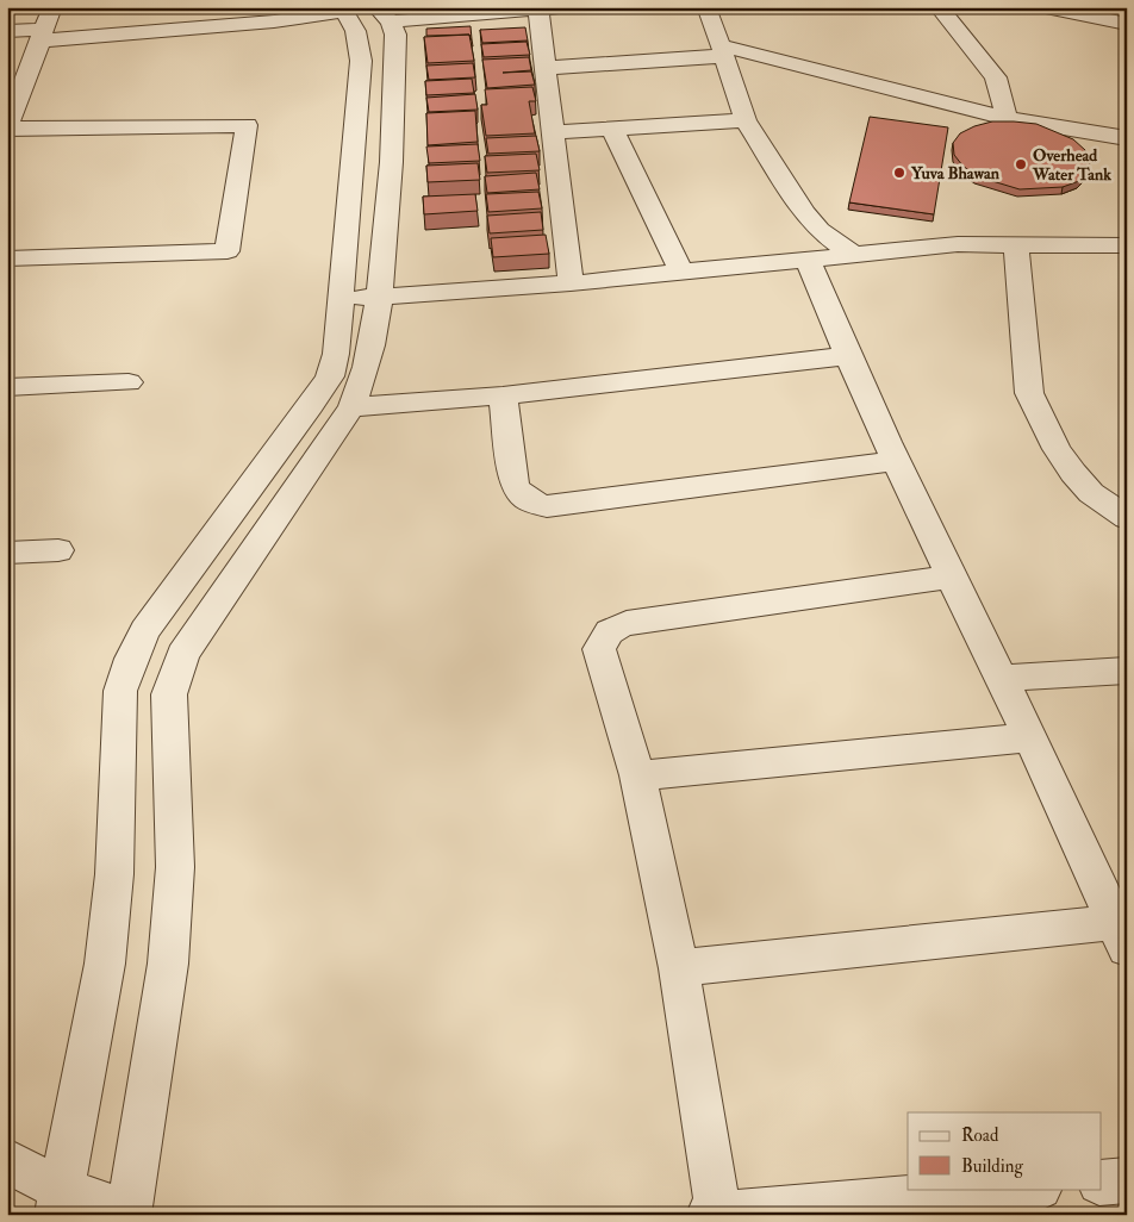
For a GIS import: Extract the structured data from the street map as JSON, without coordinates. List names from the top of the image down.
{
  "places": ["Overhead Water Tank", "Yuva Bhawan"],
  "legend": ["Road", "Building"]
}
